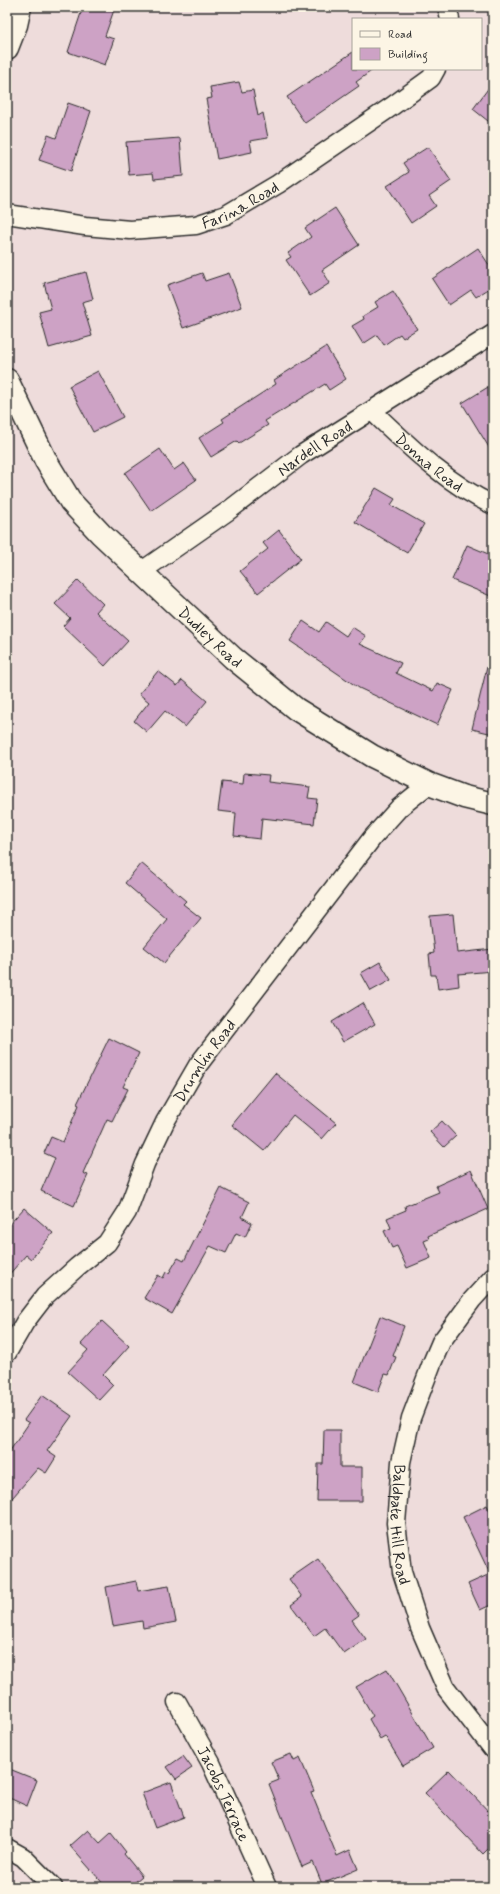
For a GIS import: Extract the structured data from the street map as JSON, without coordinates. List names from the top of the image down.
{
  "streets": {
    "street": [
      "Farina Road",
      "Nardell Road",
      "Donna Road",
      "Dudley Road",
      "Drumlin Road",
      "Baldpate Hill Road",
      "Jacobs Terrace"
    ]
  },
  "crossings": [
    ["Nardell Road", "Donna Road"],
    ["Nardell Road", "Dudley Road"],
    ["Dudley Road", "Drumlin Road"]
  ],
  "legend": ["Road", "Building"]
}
